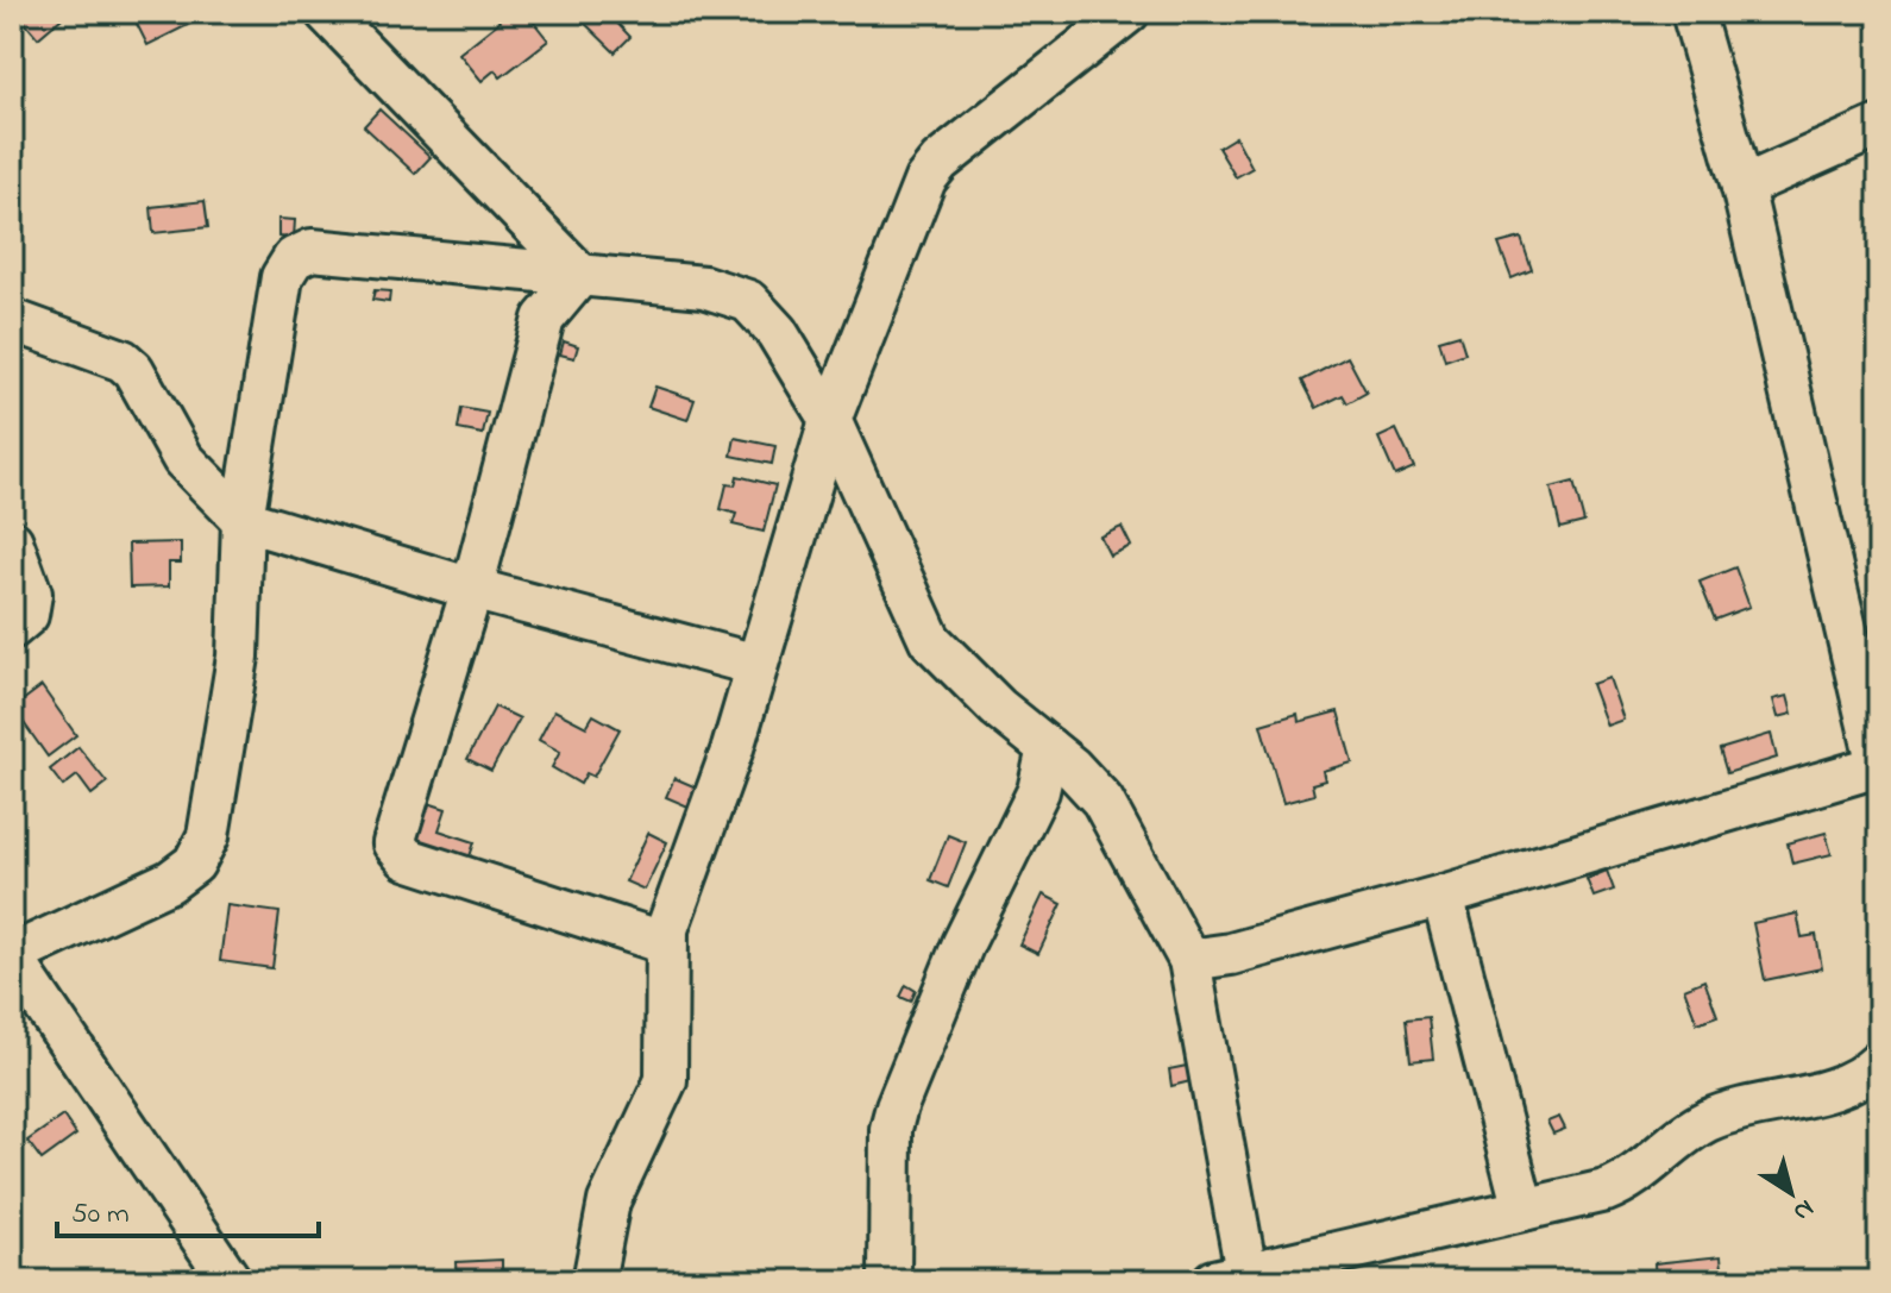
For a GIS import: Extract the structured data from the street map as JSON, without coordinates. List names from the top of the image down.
{
  "scale_bar": "50 m",
  "north": "bottom right"
}
